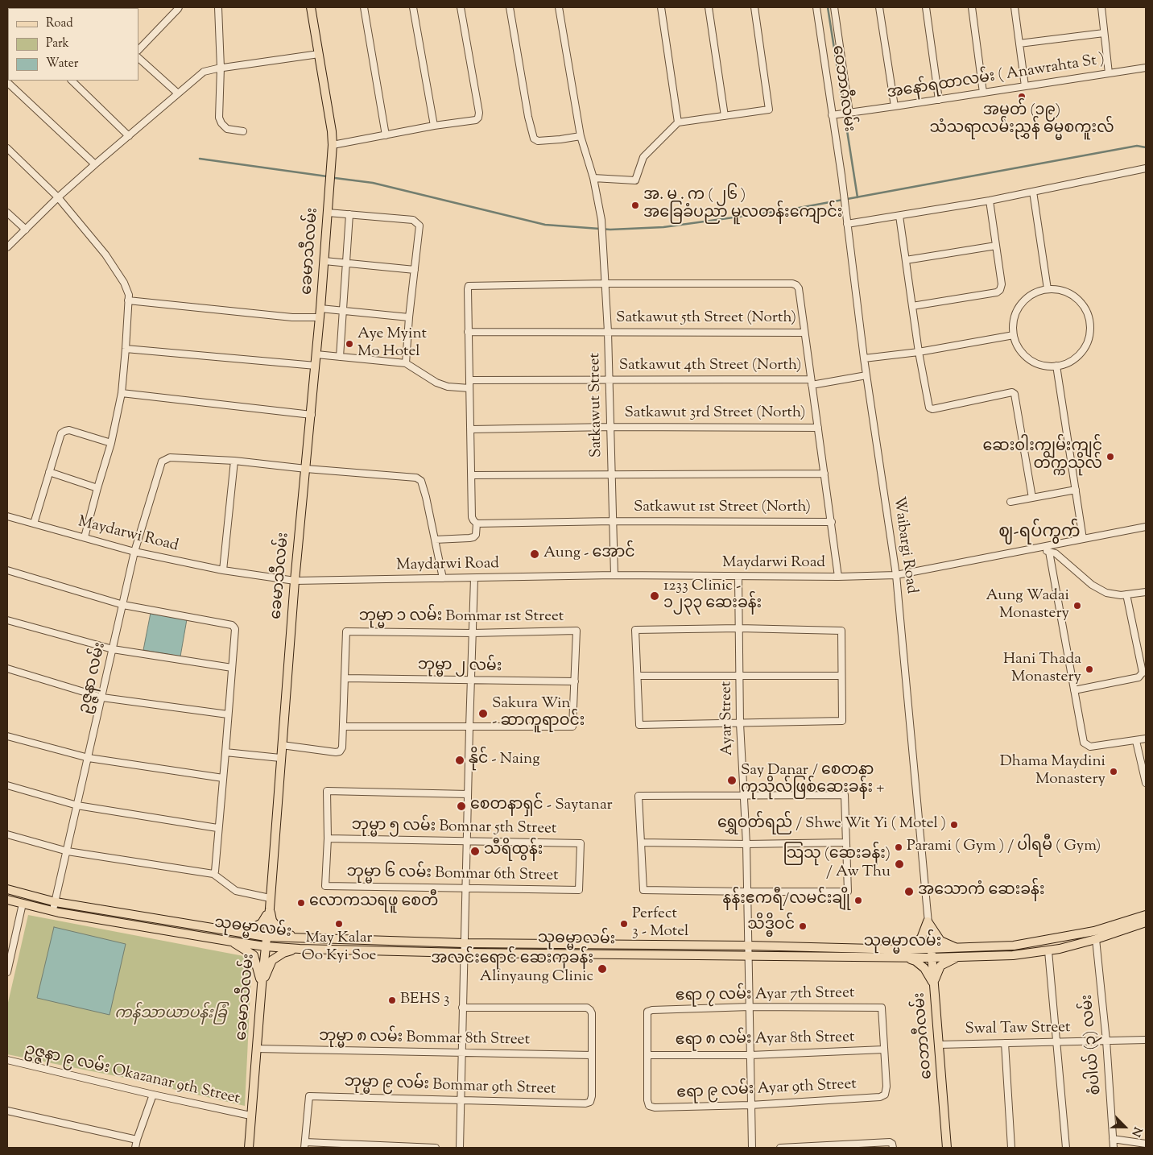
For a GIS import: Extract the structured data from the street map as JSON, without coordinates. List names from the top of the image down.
{
  "streets": {
    "main road": ["ဝေဘာဂီလမ်း", "ခေမာသီလမ်း", "သုဓမ္မာလမ်း"],
    "street": [
      "အနော်ရထာလမ်း ( Anawrahta St )",
      "Satkawut 5th Street (North)",
      "Satkawut 4th Street (North)",
      "Satkawut Street",
      "Satkawut 3rd Street (North)",
      "Satkawut 1st Street (North)",
      "Maydarwi Road",
      "Waibargi Road",
      "ဘုမ္မာ ၁ လမ်း Bommar 1st Street",
      "ဘုမ္မာ ၂ လမ်း",
      "ဥဇ္ဇနာ လမ်း",
      "Ayar Street",
      "ဘုမ္မာ ၅ လမ်း Bomnar 5th Street",
      "ဘုမ္မာ ၆ လမ်း Bommar 6th Street",
      "ဧရာ ၇ လမ်း Ayar 7th Street",
      "Swal Taw Street",
      "ဘုမ္မာ ၈ လမ်း Bommar 8th Street",
      "ဧရာ ၈ လမ်း Ayar 8th Street",
      "စံပါယ် (၃) လမ်း",
      "ဥဇ္ဇနာ ၉ လမ်း Okazanar 9th Street",
      "ဘုမ္မာ ၉ လမ်း Bommar 9th Street",
      "ဧရာ ၉ လမ်း Ayar 9th Street"
    ]
  },
  "crossings": [
    ["အနော်ရထာလမ်း ( Anawrahta St )", "ဝေဘာဂီလမ်း"],
    ["ဝေဘာဂီလမ်း", "Waibargi Road"],
    ["ဝေဘာဂီလမ်း", "သုဓမ္မာလမ်း"],
    ["ဝေဘာဂီလမ်း", "Swal Taw Street"],
    ["ခေမာသီလမ်း", "Maydarwi Road"],
    ["ခေမာသီလမ်း", "သုဓမ္မာလမ်း"],
    ["ခေမာသီလမ်း", "ဘုမ္မာ ၈ လမ်း Bommar 8th Street"],
    ["ခေမာသီလမ်း", "ဥဇ္ဇနာ ၉ လမ်း Okazanar 9th Street"],
    ["Satkawut 5th Street (North)", "Satkawut Street"],
    ["Satkawut 4th Street (North)", "Satkawut Street"],
    ["Satkawut 4th Street (North)", "Waibargi Road"],
    ["Satkawut Street", "Satkawut 3rd Street (North)"],
    ["Satkawut Street", "Satkawut 1st Street (North)"],
    ["Satkawut Street", "Maydarwi Road"],
    ["Maydarwi Road", "Waibargi Road"],
    ["Maydarwi Road", "ဥဇ္ဇနာ လမ်း"],
    ["Maydarwi Road", "Ayar Street"],
    ["ဘုမ္မာ ၁ လမ်း Bommar 1st Street", "ဘုမ္မာ ၂ လမ်း"],
    ["ဥဇ္ဇနာ လမ်း", "သုဓမ္မာလမ်း"],
    ["Ayar Street", "သုဓမ္မာလမ်း"],
    ["Ayar Street", "ဧရာ ၇ လမ်း Ayar 7th Street"],
    ["Ayar Street", "ဧရာ ၈ လမ်း Ayar 8th Street"],
    ["Ayar Street", "ဧရာ ၉ လမ်း Ayar 9th Street"],
    ["ဘုမ္မာ ၅ လမ်း Bomnar 5th Street", "ဘုမ္မာ ၆ လမ်း Bommar 6th Street"],
    ["သုဓမ္မာလမ်း", "စံပါယ် (၃) လမ်း"],
    ["ဧရာ ၇ လမ်း Ayar 7th Street", "ဧရာ ၈ လမ်း Ayar 8th Street"],
    ["ဧရာ ၇ လမ်း Ayar 7th Street", "ဧရာ ၉ လမ်း Ayar 9th Street"],
    ["Swal Taw Street", "စံပါယ် (၃) လမ်း"],
    ["ဘုမ္မာ ၈ လမ်း Bommar 8th Street", "ဘုမ္မာ ၉ လမ်း Bommar 9th Street"],
    ["ဧရာ ၈ လမ်း Ayar 8th Street", "ဧရာ ၉ လမ်း Ayar 9th Street"]
  ],
  "districts": ["ဈ-ရပ်ကွက်"],
  "parks": ["ကန်သာယာပန်းခြံ"],
  "places": [
    "အမှတ် (၁၉) သံသရာလမ်းညွှန် ဓမ္မစကူးလ်",
    "အ. မ . က ( ၂၆ ) အခြေခံပညာ မူလတန်းကျောင်း",
    "Aye Myint Mo Hotel",
    "ဆေးဝါးကျွမ်းကျင် တက္ကသိုလ်",
    "Aung - အောင်",
    "1233 Clinic - ၁၂၃၃ ဆေးခန်း",
    "Aung Wadai Monastery",
    "Hani Thada Monastery",
    "Sakura Win - ဆာကူရာဝင်း",
    "နိုင် - Naing",
    "Dhama Maydini Monastery",
    "Say Danar / စေတနာ ကုသိုလ်ဖြစ်ဆေးခန်း +",
    "စေတနာရှင် - Saytanar",
    "ရွှေဝတ်ရည် / Shwe Wit Yi ( Motel )",
    "Parami ( Gym ) / ပါရမီ ( Gym)",
    "သီရိထွန်း",
    "သြသု (ဆေးခန်း) / Aw Thu",
    "အသောကံ ဆေးခန်း",
    "နန်းဧကရီ/လမင်းချို",
    "လောကသရဖူ စေတီ",
    "May Kalar Oo Kyi Soe",
    "Perfect 3 - Motel",
    "သိဒ္ဓိဝင်",
    "အလင်းရောင် ဆေးကုခန်း Alinyaung Clinic",
    "BEHS 3"
  ],
  "legend": ["Road", "Park", "Water"],
  "north": "bottom right"
}
